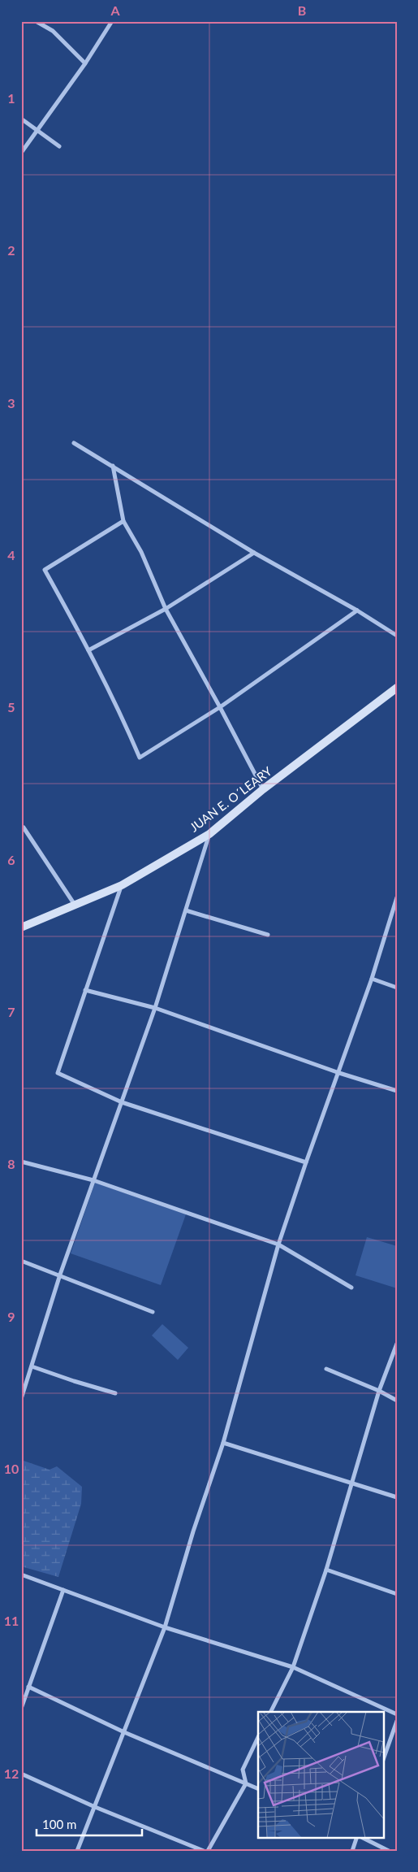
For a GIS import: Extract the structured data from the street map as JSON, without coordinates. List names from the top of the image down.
{
  "streets": {
    "street": ["JUAN E. O´LEARY"]
  },
  "scale_bar": "100 m",
  "grid": {
    "columns": ["A", "B"],
    "rows": [
      "1",
      "2",
      "3",
      "4",
      "5",
      "6",
      "7",
      "8",
      "9",
      "10",
      "11",
      "12"
    ]
  }
}
